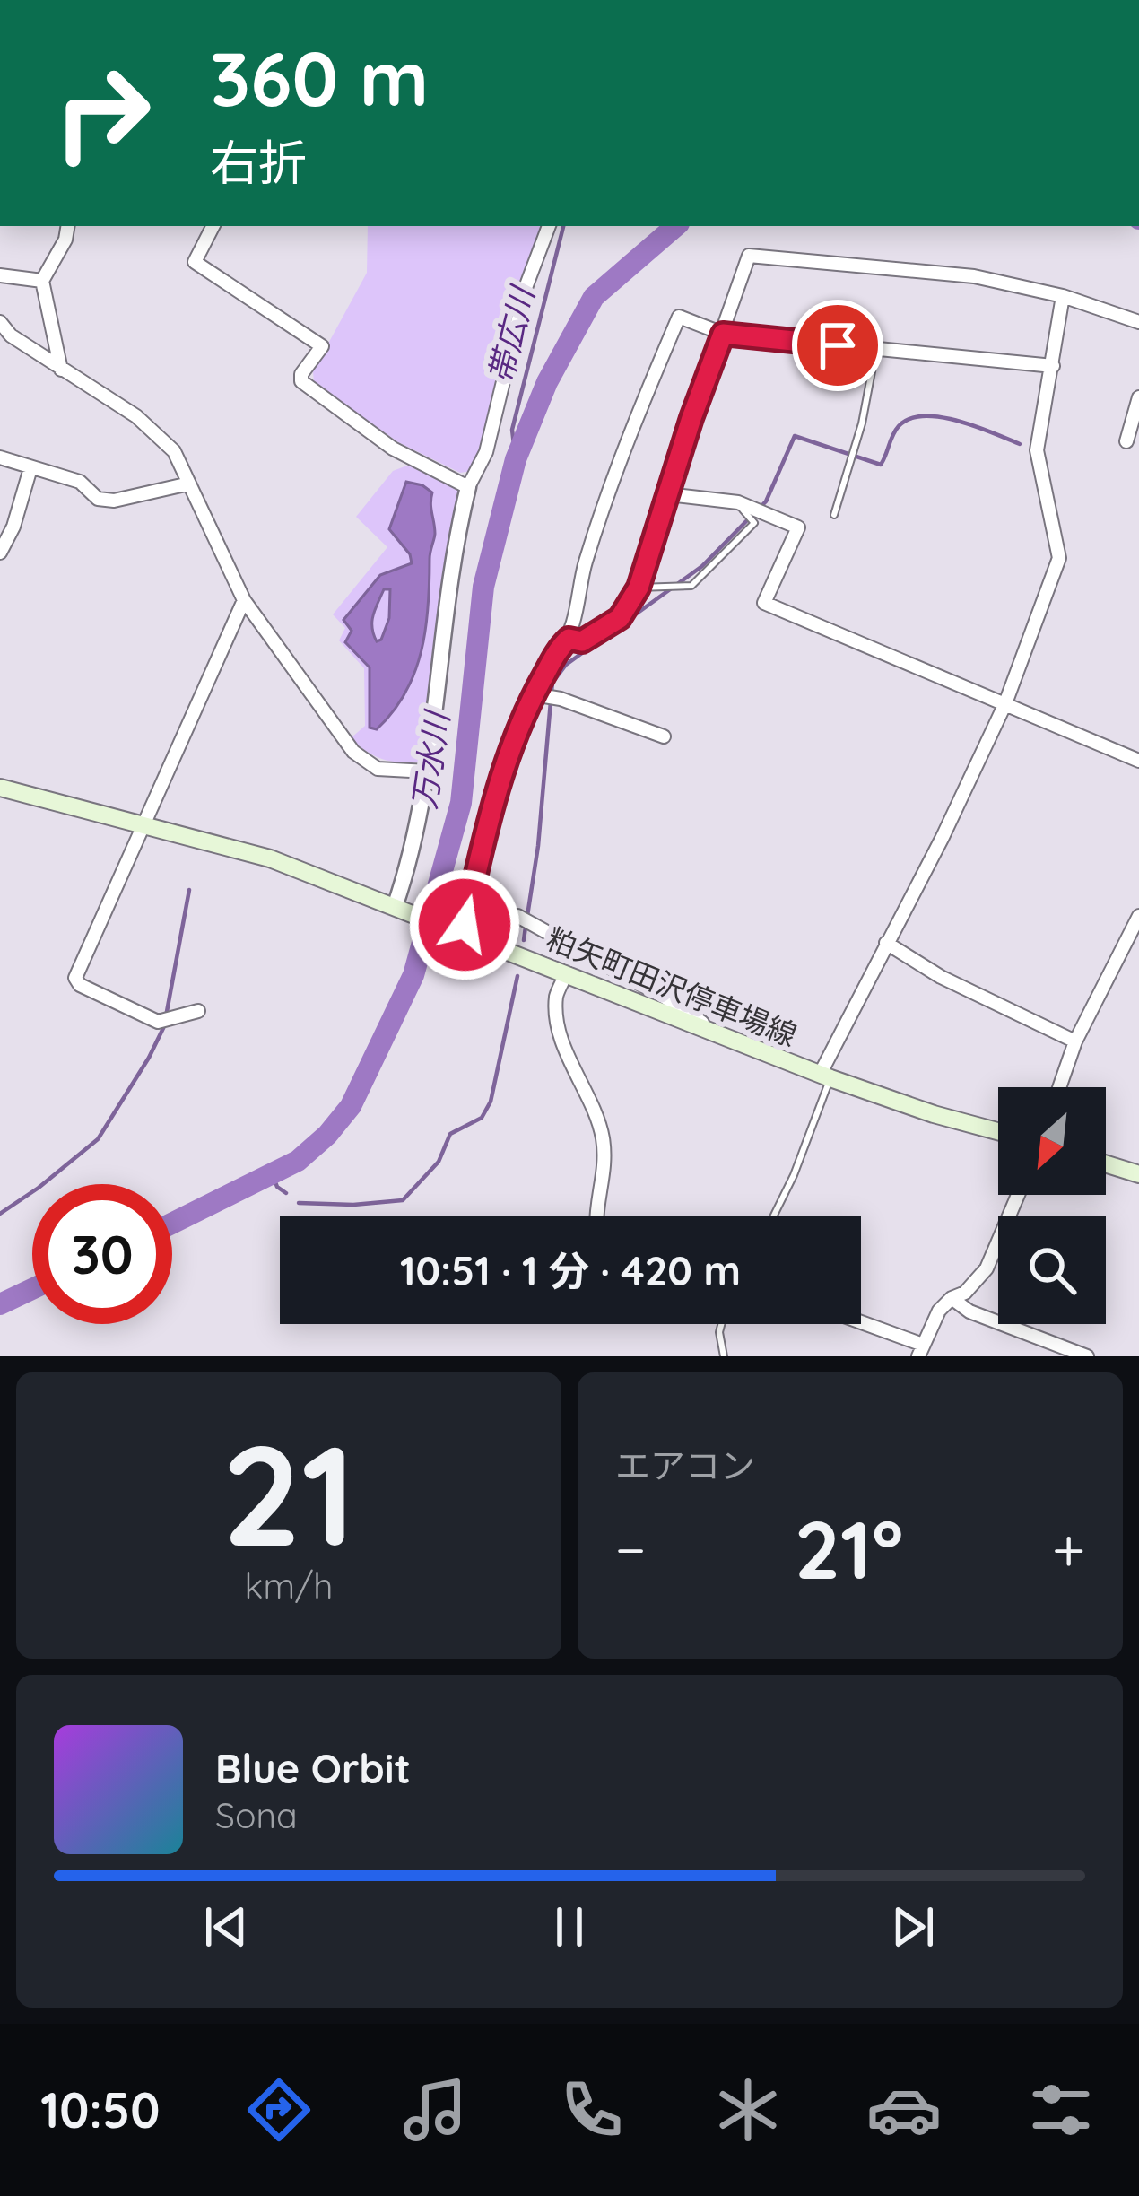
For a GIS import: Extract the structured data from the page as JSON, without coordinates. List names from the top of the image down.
{
  "streets": {
    "main road": ["粕矢町田沢停車場線"]
  },
  "water": ["帯広川", "万水川"],
  "north": "bottom left",
  "page": {
    "turn": ["360 m", "右折"],
    "limit": "30",
    "trip": "10:51 · 1 分 · 420 m",
    "tile": [
      ["21", "km/h"],
      "エアコン"
    ],
    "heat": ["−", "21°", "+"],
    "song": ["Blue Orbit", "Sona"],
    "tabs": "10:50"
  }
}
